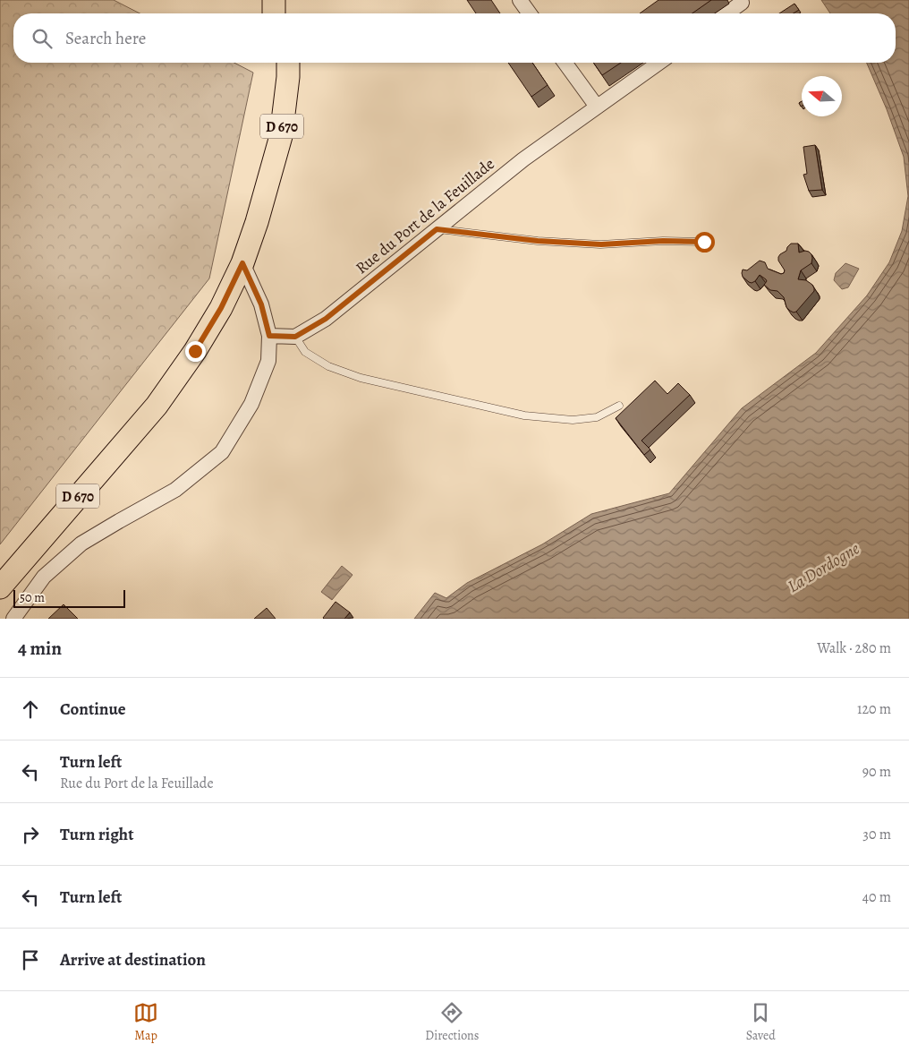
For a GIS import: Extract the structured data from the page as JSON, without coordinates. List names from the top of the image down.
{
  "streets": {
    "main road": ["D 670"],
    "street": ["Rue du Port de la Feuillade"]
  },
  "water": ["La Dordogne"],
  "scale_bar": "50 m",
  "north": "left",
  "page": {
    "search": "Search here",
    "scale": "50 m",
    "heading": ["4 min", "Walk · 280 m"],
    "list": [
      ["Continue", "120 m"],
      ["Turn left", "Rue du Port de la Feuillade", "90 m"],
      ["Turn right", "30 m"],
      ["Turn left", "40 m"],
      "Arrive at destination"
    ],
    "nav": ["Map", "Directions", "Saved"]
  }
}
